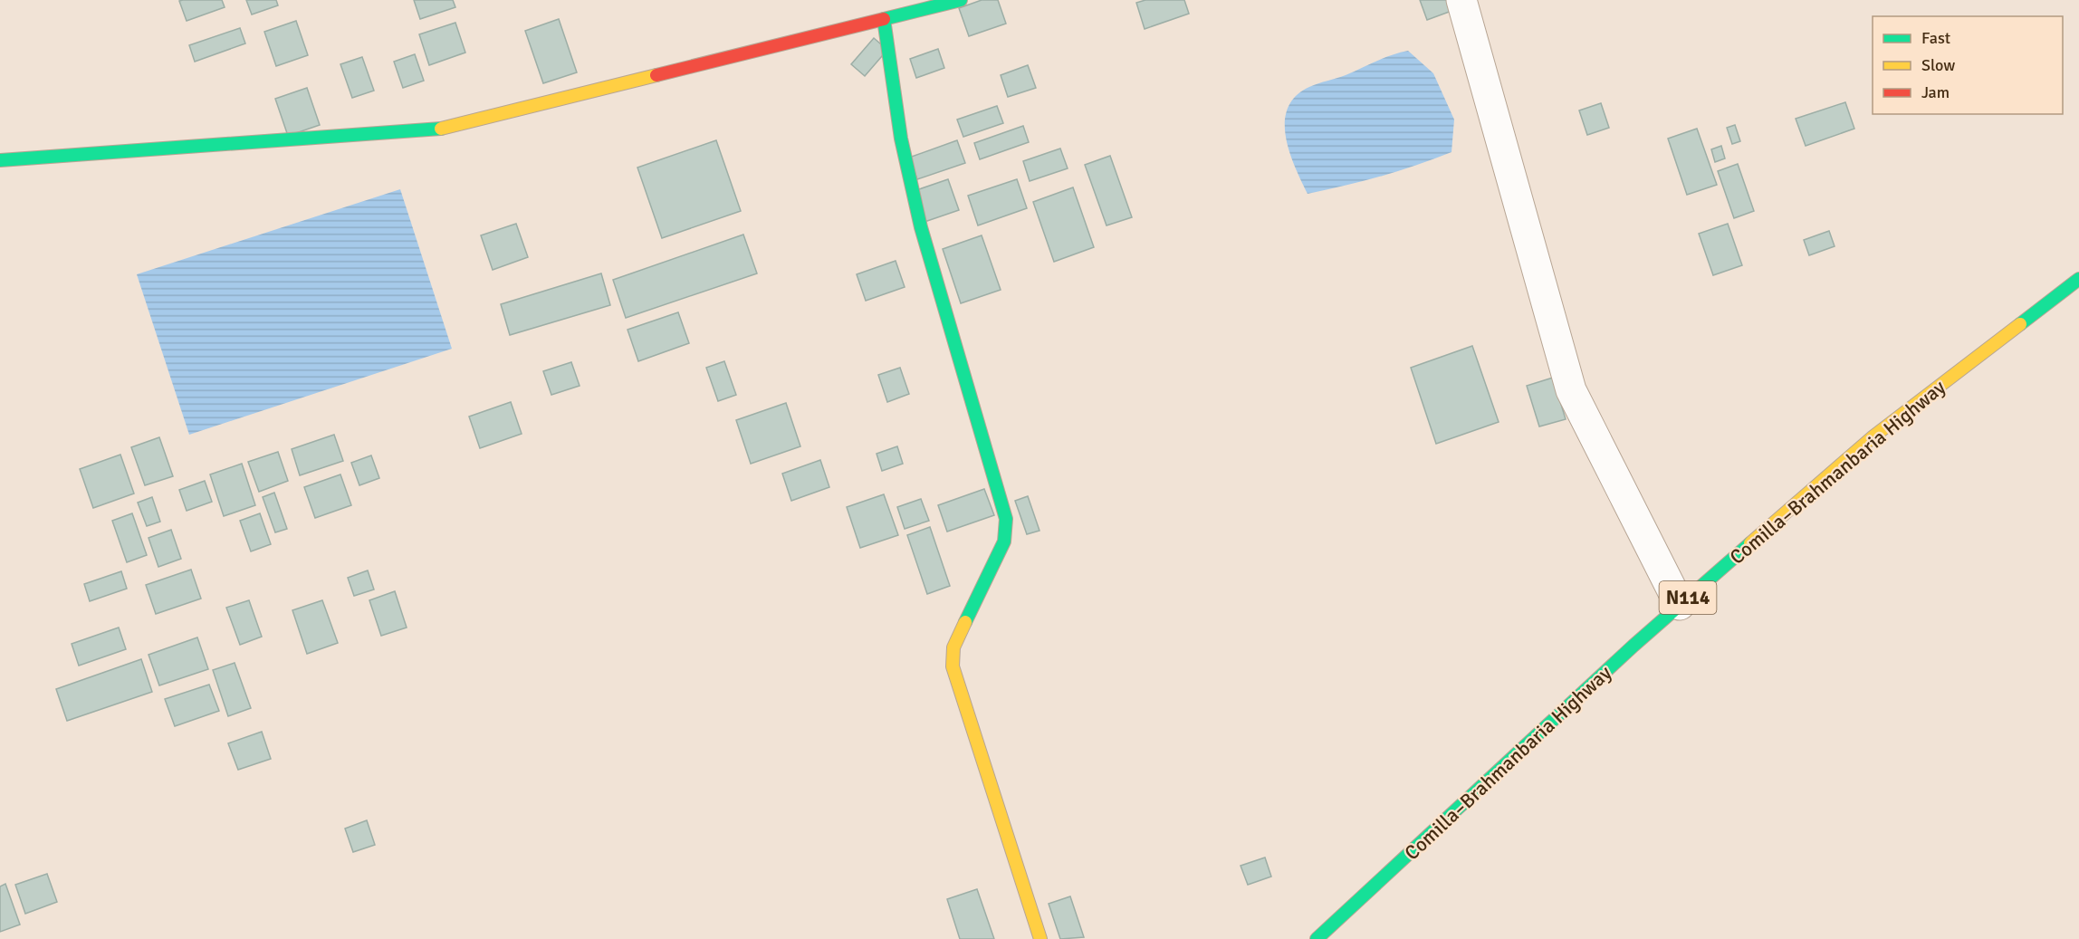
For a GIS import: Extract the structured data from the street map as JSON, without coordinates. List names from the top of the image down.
{
  "streets": {
    "main road": ["Comilla–Brahmanbaria Highway", "N114"]
  },
  "legend": ["Fast", "Slow", "Jam"]
}
